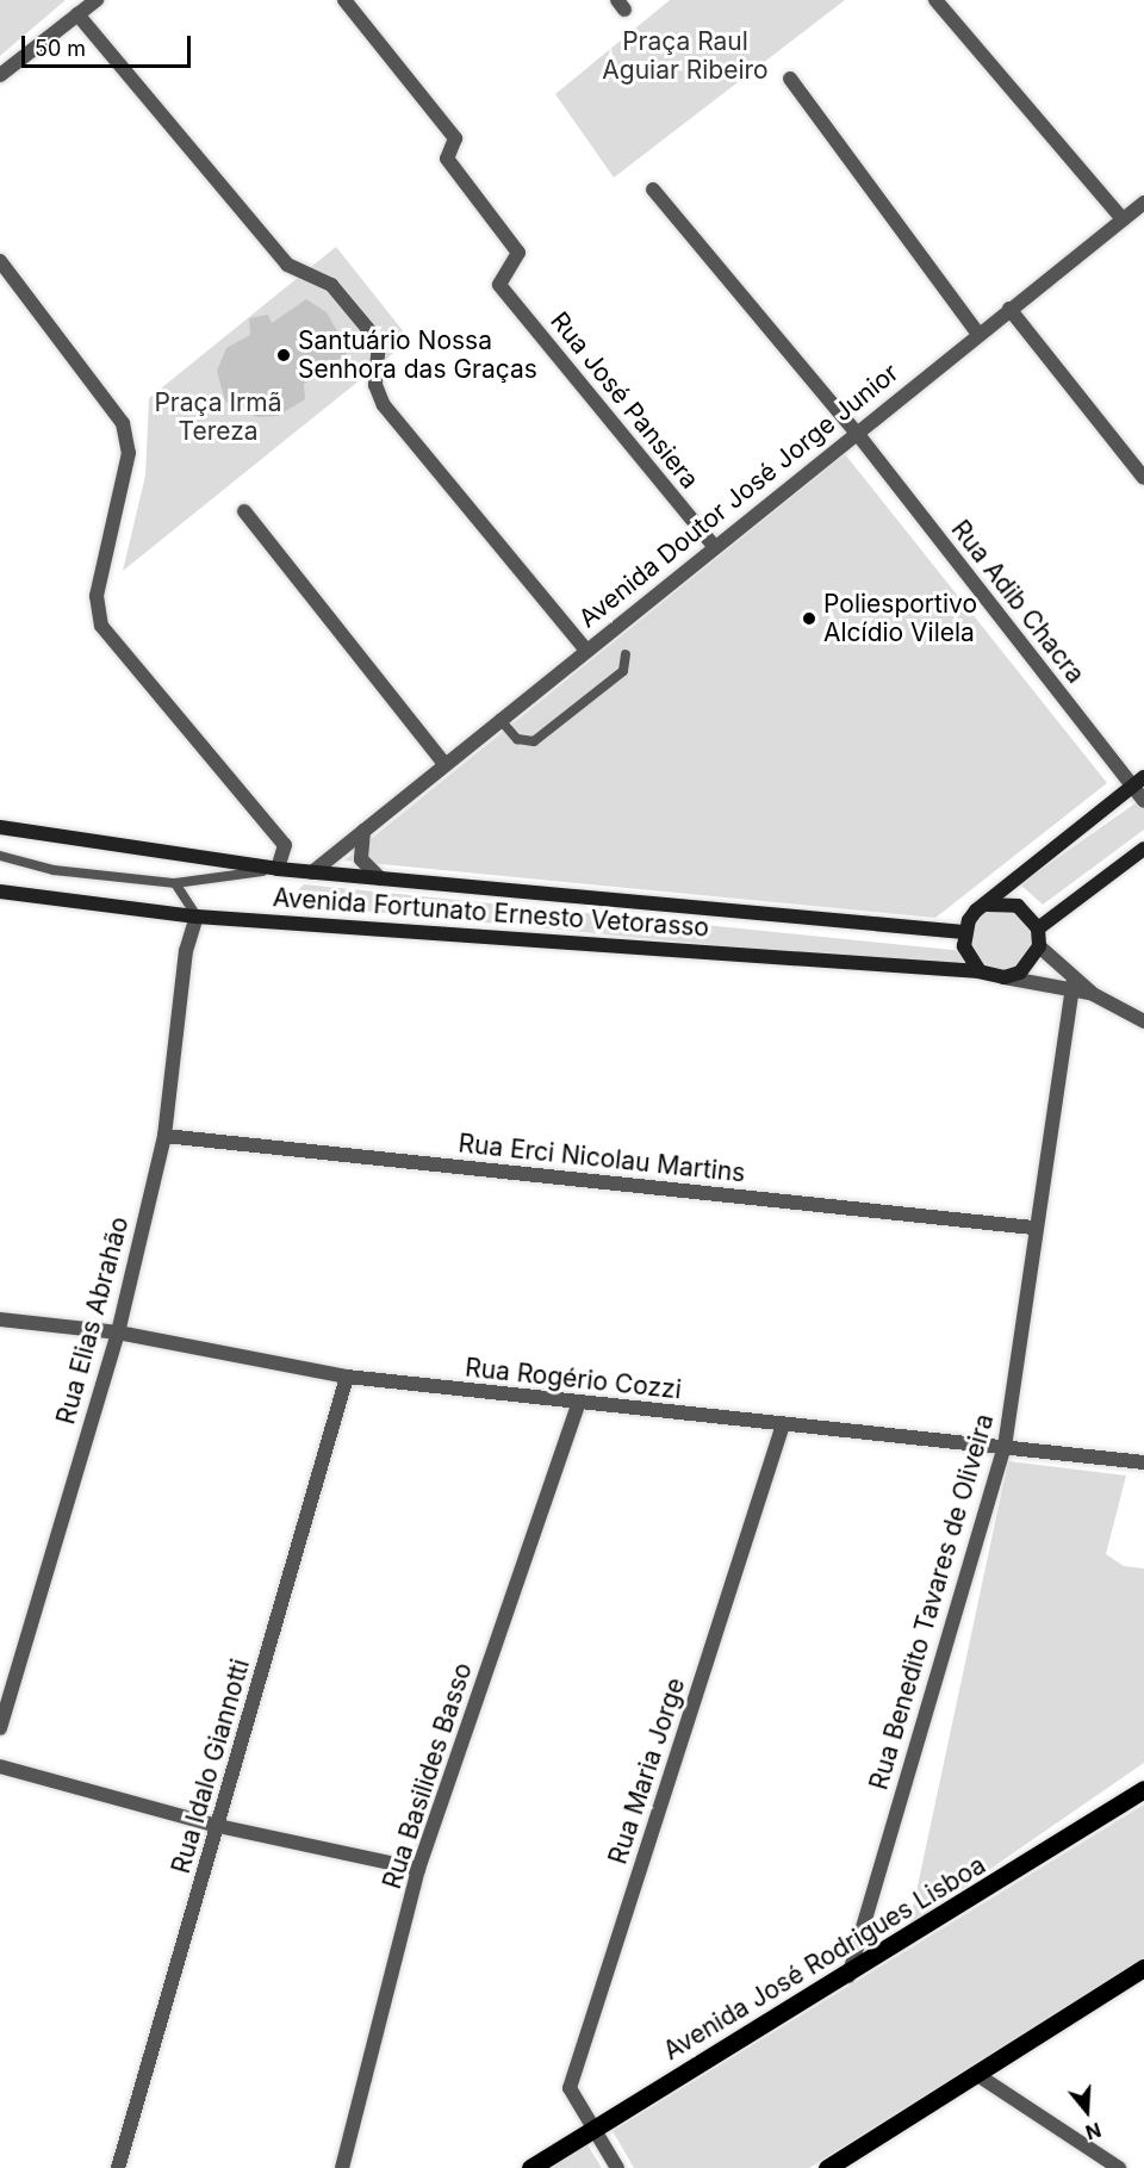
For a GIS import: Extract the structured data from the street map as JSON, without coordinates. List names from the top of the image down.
{
  "streets": {
    "main road": ["Avenida Fortunato Ernesto Vetorasso", "Avenida José Rodrigues Lisboa"],
    "street": [
      "Rua José Pansiera",
      "Avenida Doutor José Jorge Junior",
      "Rua Adib Chacra",
      "Rua Erci Nicolau Martins",
      "Rua Elias Abrahão",
      "Rua Rogério Cozzi",
      "Rua Benedito Tavares de Oliveira",
      "Rua Idalo Giannotti",
      "Rua Maria Jorge",
      "Rua Basilides Basso"
    ]
  },
  "crossings": [
    ["Rua José Pansiera", "Avenida Doutor José Jorge Junior"],
    ["Avenida Doutor José Jorge Junior", "Rua Adib Chacra"],
    ["Avenida Doutor José Jorge Junior", "Avenida Fortunato Ernesto Vetorasso"],
    ["Avenida Fortunato Ernesto Vetorasso", "Rua Elias Abrahão"],
    ["Rua Erci Nicolau Martins", "Rua Elias Abrahão"],
    ["Rua Erci Nicolau Martins", "Rua Benedito Tavares de Oliveira"],
    ["Rua Elias Abrahão", "Rua Rogério Cozzi"],
    ["Rua Rogério Cozzi", "Rua Benedito Tavares de Oliveira"],
    ["Rua Rogério Cozzi", "Rua Idalo Giannotti"],
    ["Rua Rogério Cozzi", "Rua Maria Jorge"],
    ["Rua Rogério Cozzi", "Rua Basilides Basso"],
    ["Rua Benedito Tavares de Oliveira", "Avenida José Rodrigues Lisboa"],
    ["Rua Maria Jorge", "Avenida José Rodrigues Lisboa"]
  ],
  "parks": ["Praça Raul Aguiar Ribeiro", "Praça Irmã Tereza"],
  "places": ["Santuário Nossa Senhora das Graças", "Poliesportivo Alcídio Vilela"],
  "scale_bar": "50 m",
  "north": "bottom"
}
